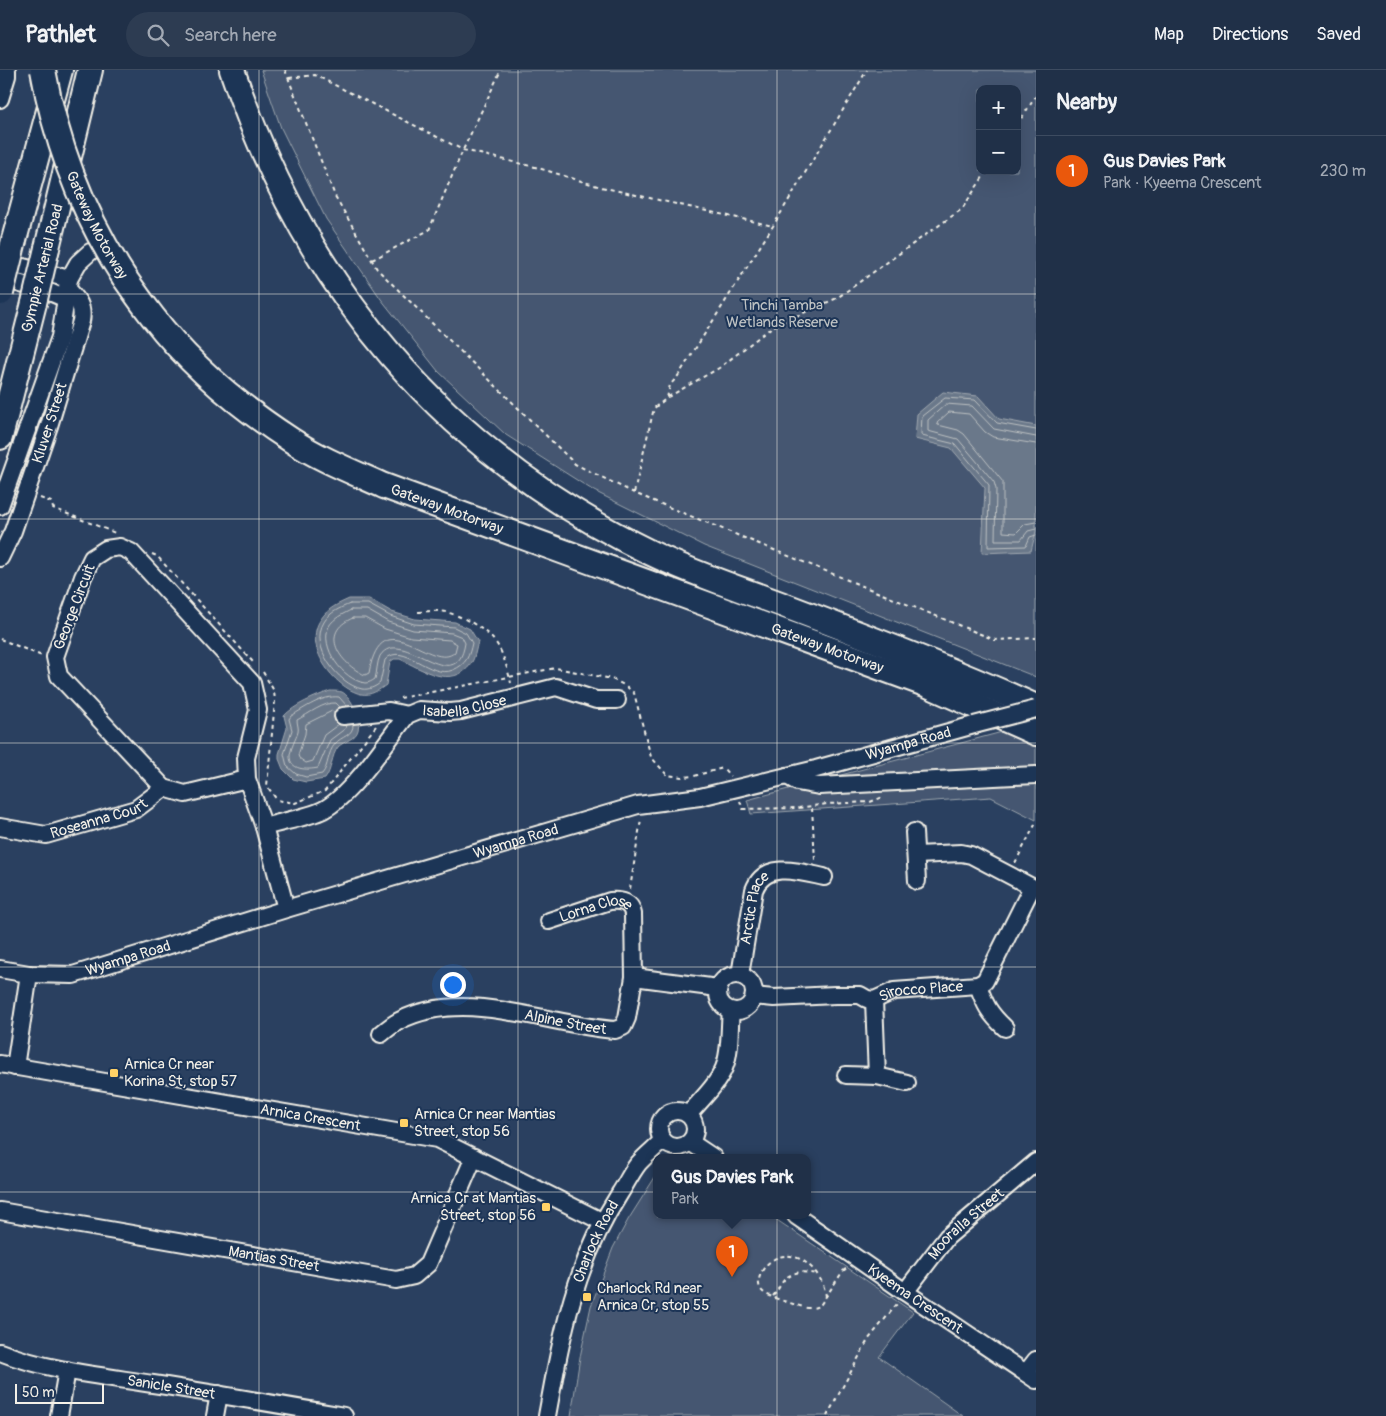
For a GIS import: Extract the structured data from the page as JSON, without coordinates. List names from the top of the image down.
{
  "streets": {
    "highway": ["Gateway Motorway", "Gympie Arterial Road"],
    "street": [
      "Kluver Street",
      "George Circuit",
      "Isabella Close",
      "Wyampa Road",
      "Roseanna Court",
      "Arctic Place",
      "Lorna Close",
      "Sirocco Place",
      "Alpine Street",
      "Arnica Crescent",
      "Mooralla Street",
      "Charlock Road",
      "Mantias Street",
      "Kyeema Crescent",
      "Sanicle Street"
    ]
  },
  "crossings": [
    ["Gateway Motorway", "Wyampa Road"],
    ["George Circuit", "Roseanna Court"],
    ["Arctic Place", "Sirocco Place"],
    ["Lorna Close", "Alpine Street"],
    ["Arnica Crescent", "Charlock Road"],
    ["Arnica Crescent", "Mantias Street"],
    ["Mooralla Street", "Kyeema Crescent"]
  ],
  "parks": ["Tinchi Tamba Wetlands Reserve"],
  "places": {
    "transit": [
      "Arnica Cr near Korina St, stop 57",
      "Arnica Cr near Mantias Street, stop 56",
      "Arnica Cr at Mantias Street, stop 56",
      "Charlock Rd near Arnica Cr, stop 55"
    ]
  },
  "scale_bar": "50 m",
  "page": {
    "header": "Pathlet",
    "search": "Search here",
    "nav": ["Map", "Directions", "Saved"],
    "heading": "Nearby",
    "map_buttons": ["+", "−"],
    "list": [
      {
        "mark": "1",
        "name": "Gus Davies Park",
        "note": "Park · Kyeema Crescent",
        "value": "230 m"
      }
    ],
    "popup": ["Gus Davies Park", "Park"],
    "pins": "1",
    "scale": "50 m"
  }
}
